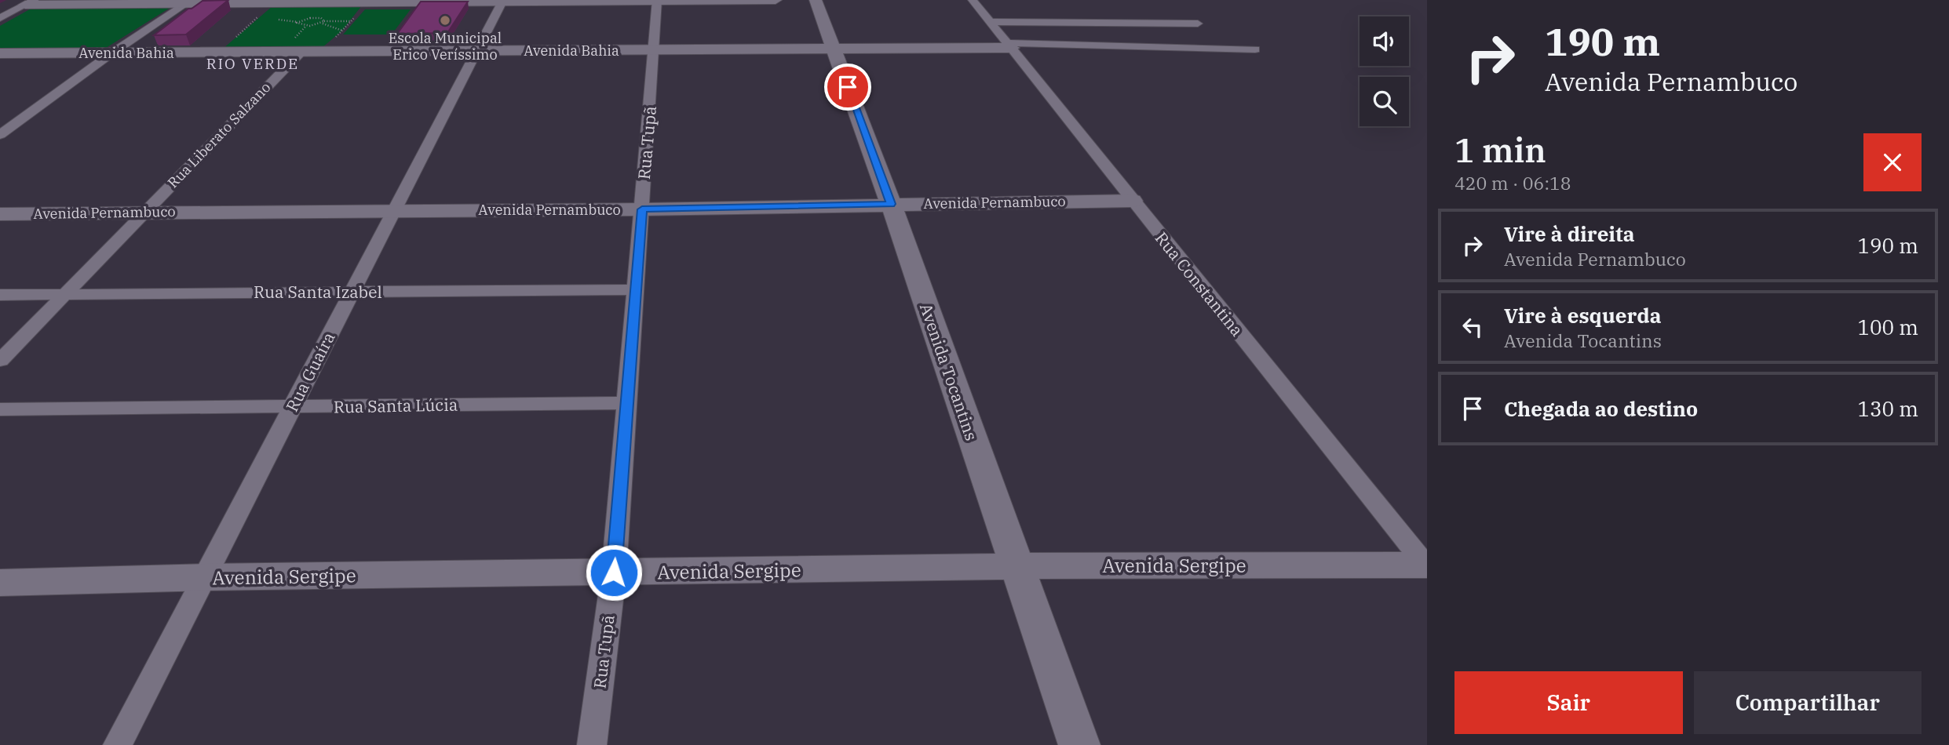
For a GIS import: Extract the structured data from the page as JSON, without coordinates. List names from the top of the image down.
{
  "streets": {
    "street": [
      "Avenida Bahia",
      "Rua Liberato Salzano",
      "Rua Tupã",
      "Avenida Pernambuco",
      "Rua Constantina",
      "Rua Santa Izabel",
      "Rua Guaíra",
      "Avenida Tocantins",
      "Rua Santa Lúcia",
      "Avenida Sergipe"
    ]
  },
  "crossings": [
    ["Avenida Bahia", "Rua Liberato Salzano"],
    ["Avenida Bahia", "Rua Tupã"],
    ["Avenida Bahia", "Rua Constantina"],
    ["Avenida Bahia", "Rua Guaíra"],
    ["Avenida Bahia", "Avenida Tocantins"],
    ["Rua Liberato Salzano", "Avenida Pernambuco"],
    ["Rua Liberato Salzano", "Rua Santa Izabel"],
    ["Rua Tupã", "Avenida Pernambuco"],
    ["Rua Tupã", "Rua Santa Izabel"],
    ["Rua Tupã", "Rua Santa Lúcia"],
    ["Rua Tupã", "Avenida Sergipe"],
    ["Avenida Pernambuco", "Rua Constantina"],
    ["Avenida Pernambuco", "Rua Guaíra"],
    ["Avenida Pernambuco", "Avenida Tocantins"],
    ["Rua Constantina", "Avenida Sergipe"],
    ["Rua Santa Izabel", "Rua Guaíra"],
    ["Rua Guaíra", "Rua Santa Lúcia"],
    ["Rua Guaíra", "Avenida Sergipe"],
    ["Avenida Tocantins", "Avenida Sergipe"]
  ],
  "districts": ["RIO VERDE"],
  "places": ["Escola Municipal Erico Veríssimo"],
  "page": {
    "turn": ["190 m", "Avenida Pernambuco"],
    "heading": ["1 min", "420 m · 06:18"],
    "list": [
      {
        "name": "Vire à direita",
        "note": "Avenida Pernambuco",
        "value": "190 m"
      },
      {
        "name": "Vire à esquerda",
        "note": "Avenida Tocantins",
        "value": "100 m"
      },
      {
        "name": "Chegada ao destino",
        "value": "130 m"
      }
    ],
    "buttons": ["Sair", "Compartilhar"]
  }
}
